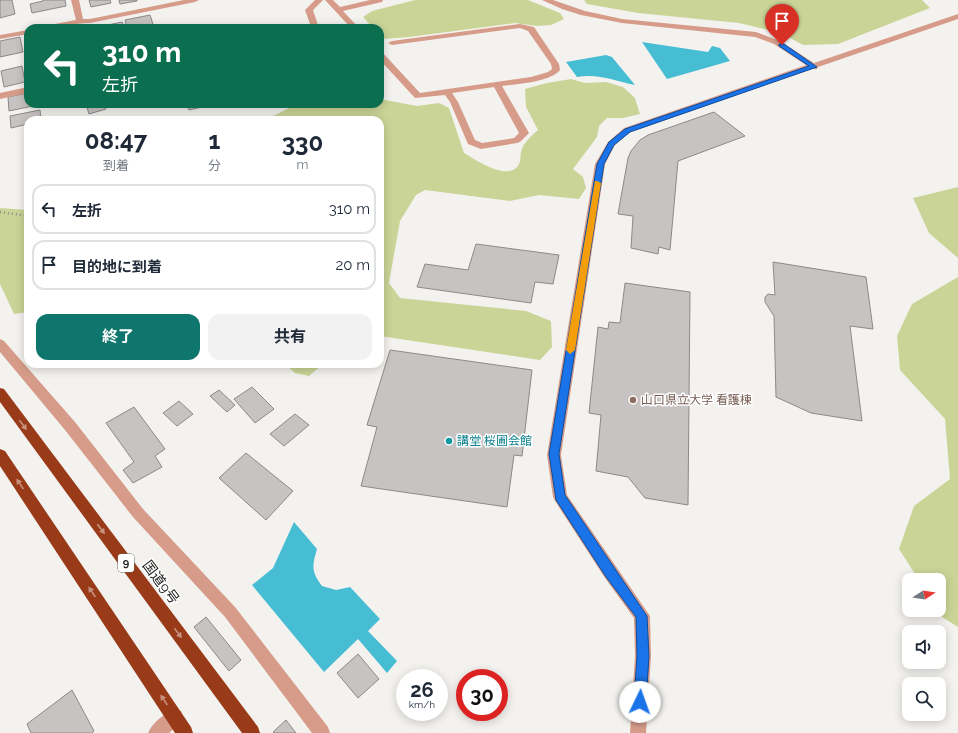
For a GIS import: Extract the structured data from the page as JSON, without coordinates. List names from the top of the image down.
{
  "streets": {
    "highway": ["9", "国道9号"]
  },
  "places": ["山口県立大学 看護棟", "講堂 桜圃会館"],
  "north": "right",
  "page": {
    "turn": ["310 m", "左折"],
    "eta": [
      "08:47",
      "到着",
      "1",
      "分",
      "330",
      "m"
    ],
    "list": [
      {
        "name": "左折",
        "value": "310 m"
      },
      {
        "name": "目的地に到着",
        "value": "20 m"
      }
    ],
    "buttons": ["終了", "共有"],
    "speed": "26 km/h",
    "limit": "30"
  }
}
